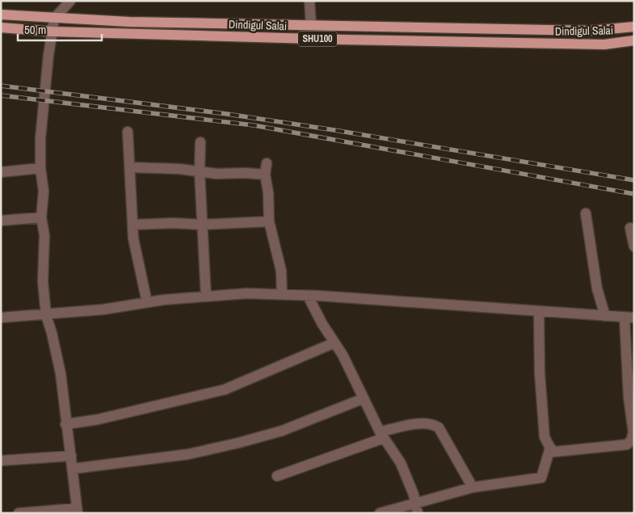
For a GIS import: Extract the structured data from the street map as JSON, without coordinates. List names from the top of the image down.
{
  "streets": {
    "main road": ["Dindigul Salai", "SHU100"]
  },
  "scale_bar": "50 m"
}
